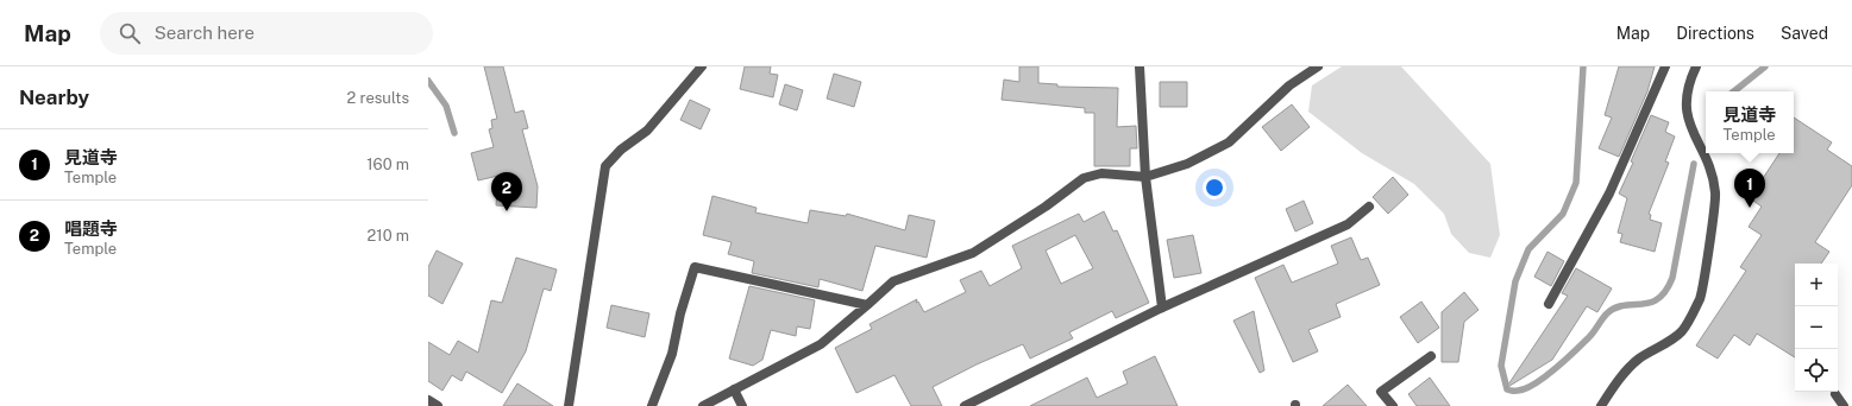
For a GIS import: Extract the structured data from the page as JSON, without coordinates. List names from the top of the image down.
{
  "page": {
    "header": "Map",
    "search": "Search here",
    "nav": ["Map", "Directions", "Saved"],
    "heading": ["Nearby", "2 results"],
    "popup": ["見道寺", "Temple"],
    "list": [
      {
        "mark": "1",
        "name": "見道寺",
        "note": "Temple",
        "value": "160 m"
      },
      {
        "mark": "2",
        "name": "唱題寺",
        "note": "Temple",
        "value": "210 m"
      }
    ],
    "pins": ["1", "2"],
    "map_buttons": ["+", "−"]
  }
}
